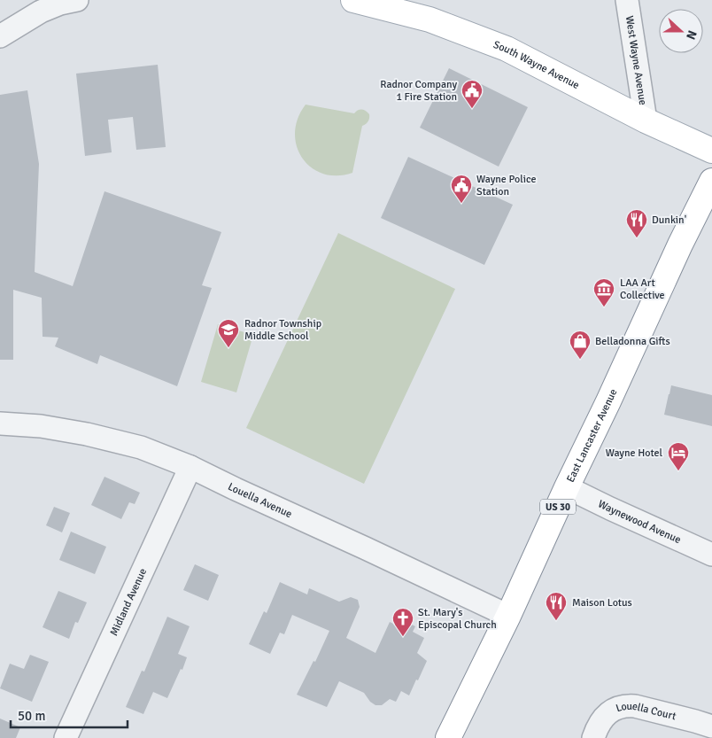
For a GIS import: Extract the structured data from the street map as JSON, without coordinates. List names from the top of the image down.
{
  "streets": {
    "main road": ["South Wayne Avenue", "East Lancaster Avenue", "US 30"],
    "street": [
      "West Wayne Avenue",
      "Louella Avenue",
      "Waynewood Avenue",
      "Midland Avenue",
      "Louella Court"
    ]
  },
  "crossings": [
    ["West Wayne Avenue", "South Wayne Avenue"],
    ["East Lancaster Avenue", "Louella Avenue"],
    ["East Lancaster Avenue", "Waynewood Avenue"],
    ["Louella Avenue", "Midland Avenue"]
  ],
  "places": {
    "public building": ["Radnor Company 1 Fire Station", "Wayne Police Station"],
    "restaurant": ["Dunkin'", "Maison Lotus"],
    "museum": ["LAA Art Collective"],
    "school or university": ["Radnor Township Middle School"],
    "shop": ["Belladonna Gifts"],
    "hotel": ["Wayne Hotel"],
    "church": ["St. Mary's Episcopal Church"]
  },
  "scale_bar": "50 m",
  "north": "right"
}
